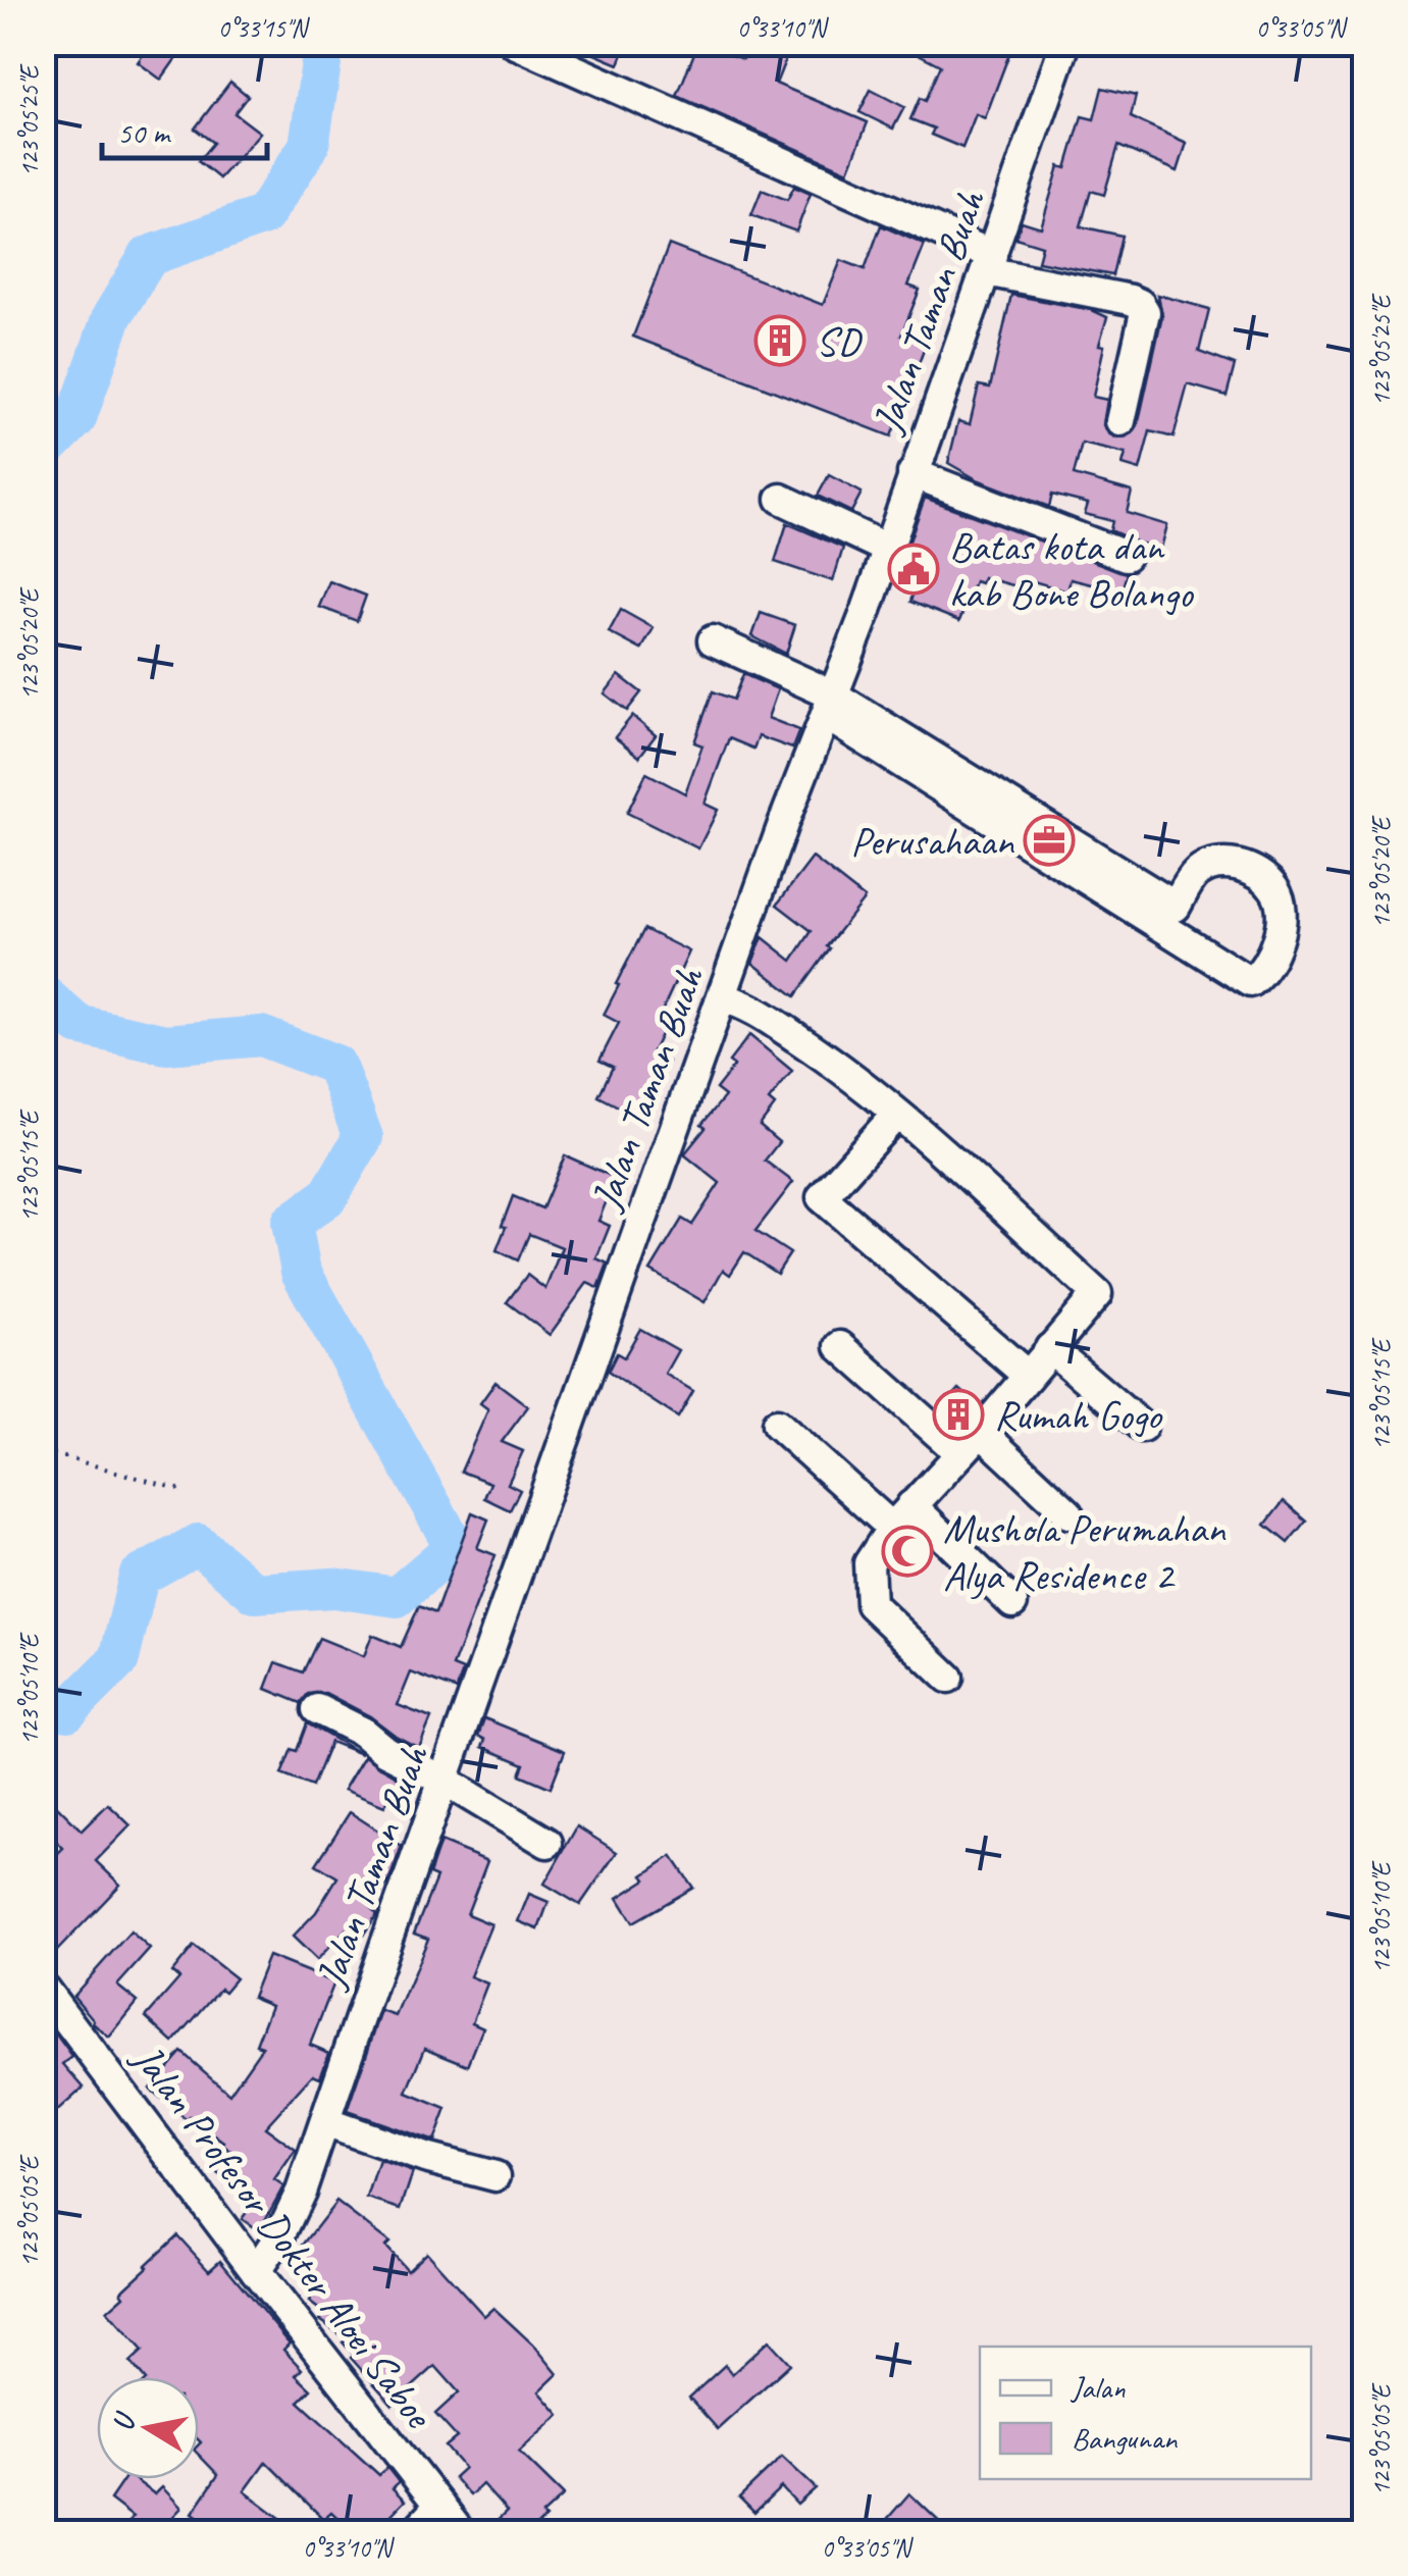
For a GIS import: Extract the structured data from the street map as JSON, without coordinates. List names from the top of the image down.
{
  "streets": {
    "street": ["Jalan Taman Buah", "Jalan Profesor Dokter Aloei Saboe"]
  },
  "crossings": [
    ["Jalan Taman Buah", "Jalan Profesor Dokter Aloei Saboe"]
  ],
  "places": {
    "building": ["SD", "Rumah Gogo"],
    "public building": ["Batas kota dan kab Bone Bolango"],
    "office": ["Perusahaan"],
    "mosque": ["Mushola Perumahan Alya Residence 2"]
  },
  "legend": ["Jalan", "Bangunan"],
  "scale_bar": "50 m",
  "north": "left",
  "coordinates": [
    "0°33'15\"N",
    "0°33'10\"N",
    "0°33'05\"N",
    "123°05'25\"E",
    "123°05'20\"E",
    "123°05'15\"E",
    "123°05'10\"E",
    "123°05'05\"E"
  ]
}
